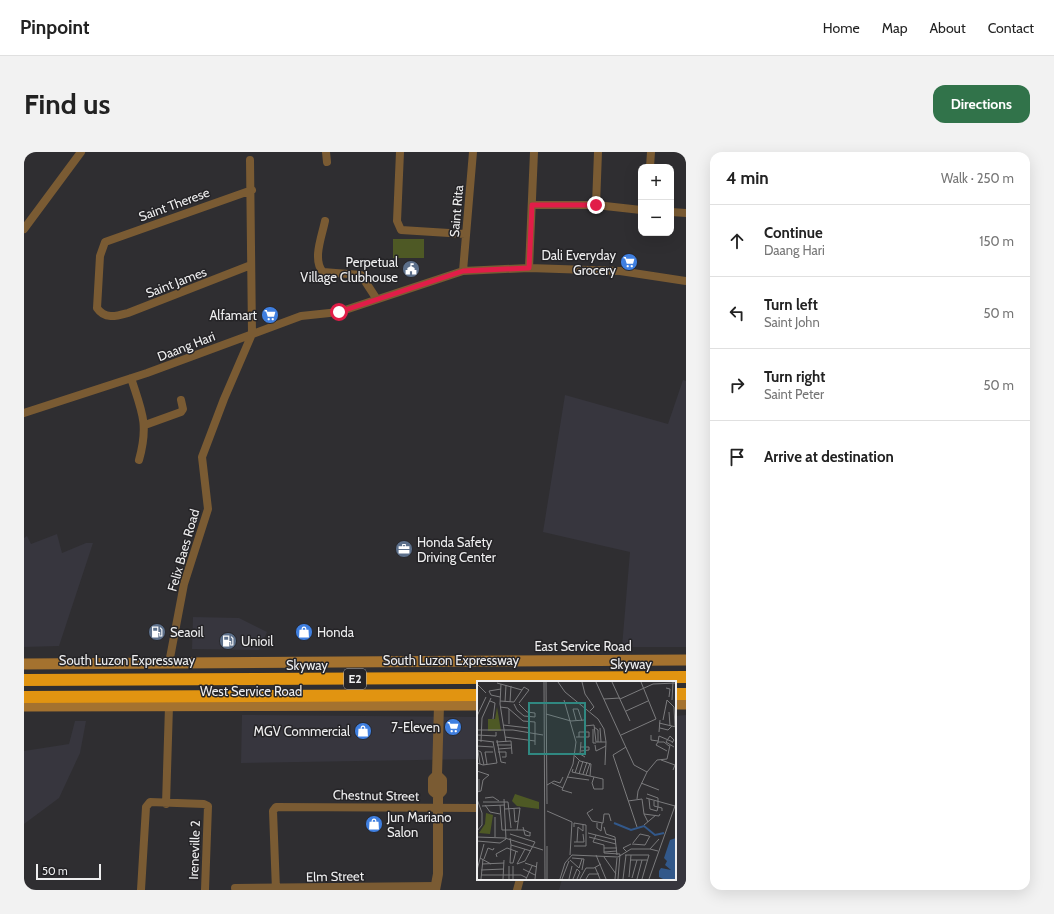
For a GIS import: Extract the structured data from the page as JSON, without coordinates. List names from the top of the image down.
{
  "streets": {
    "highway": ["South Luzon Expressway", "Skyway", "E2"],
    "main road": ["East Service Road", "West Service Road"],
    "street": [
      "Saint Therese",
      "Saint Rita",
      "Saint James",
      "Daang Hari",
      "Felix Baes Road",
      "Chestnut Street",
      "Ireneville 2",
      "Elm Street"
    ]
  },
  "crossings": [
    ["Saint Therese", "Saint James"],
    ["Saint Rita", "Daang Hari"],
    ["Daang Hari", "Felix Baes Road"],
    ["Felix Baes Road", "East Service Road"],
    ["Chestnut Street", "Elm Street"]
  ],
  "places": {
    "supermarket": ["Dali Everyday Grocery", "Alfamart", "7-Eleven"],
    "public building": ["Perpetual Village Clubhouse"],
    "office": ["Honda Safety Driving Center"],
    "fuel station": ["Seaoil", "Unioil"],
    "shop": ["Honda", "MGV Commercial", "Jun Mariano Salon"]
  },
  "scale_bar": "50 m",
  "page": {
    "header": "Pinpoint",
    "nav": [
      "Home",
      "Map",
      "About",
      "Contact"
    ],
    "buttons": "Directions",
    "title": "Find us",
    "heading": ["4 min", "Walk · 250 m"],
    "map_buttons": ["+", "−"],
    "list": [
      ["Continue", "Daang Hari", "150 m"],
      ["Turn left", "Saint John", "50 m"],
      ["Turn right", "Saint Peter", "50 m"],
      "Arrive at destination"
    ],
    "scale": "50 m"
  }
}
